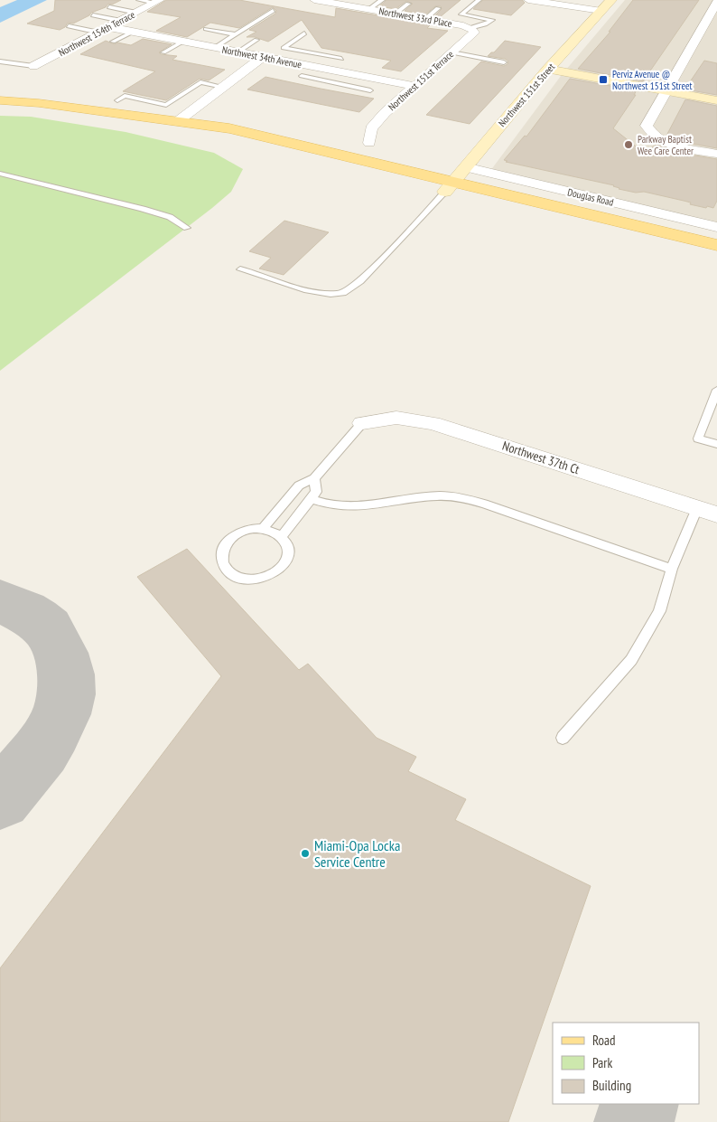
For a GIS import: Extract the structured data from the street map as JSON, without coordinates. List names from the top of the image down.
{
  "streets": {
    "street": [
      "Northwest 33rd Place",
      "Northwest 154th Terrace",
      "Northwest 34th Avenue",
      "Northwest 151st Terrace",
      "Northwest 151st Street",
      "Douglas Road",
      "Northwest 37th Ct"
    ]
  },
  "crossings": [
    ["Northwest 33rd Place", "Northwest 151st Terrace"],
    ["Northwest 154th Terrace", "Northwest 34th Avenue"],
    ["Northwest 34th Avenue", "Northwest 151st Terrace"],
    ["Northwest 151st Street", "Douglas Road"]
  ],
  "places": {
    "transit": ["Perviz Avenue @ Northwest 151st Street"],
    "other": ["Parkway Baptist Wee Care Center", "Miami-Opa Locka Service Centre"]
  },
  "legend": ["Road", "Park", "Building"]
}
